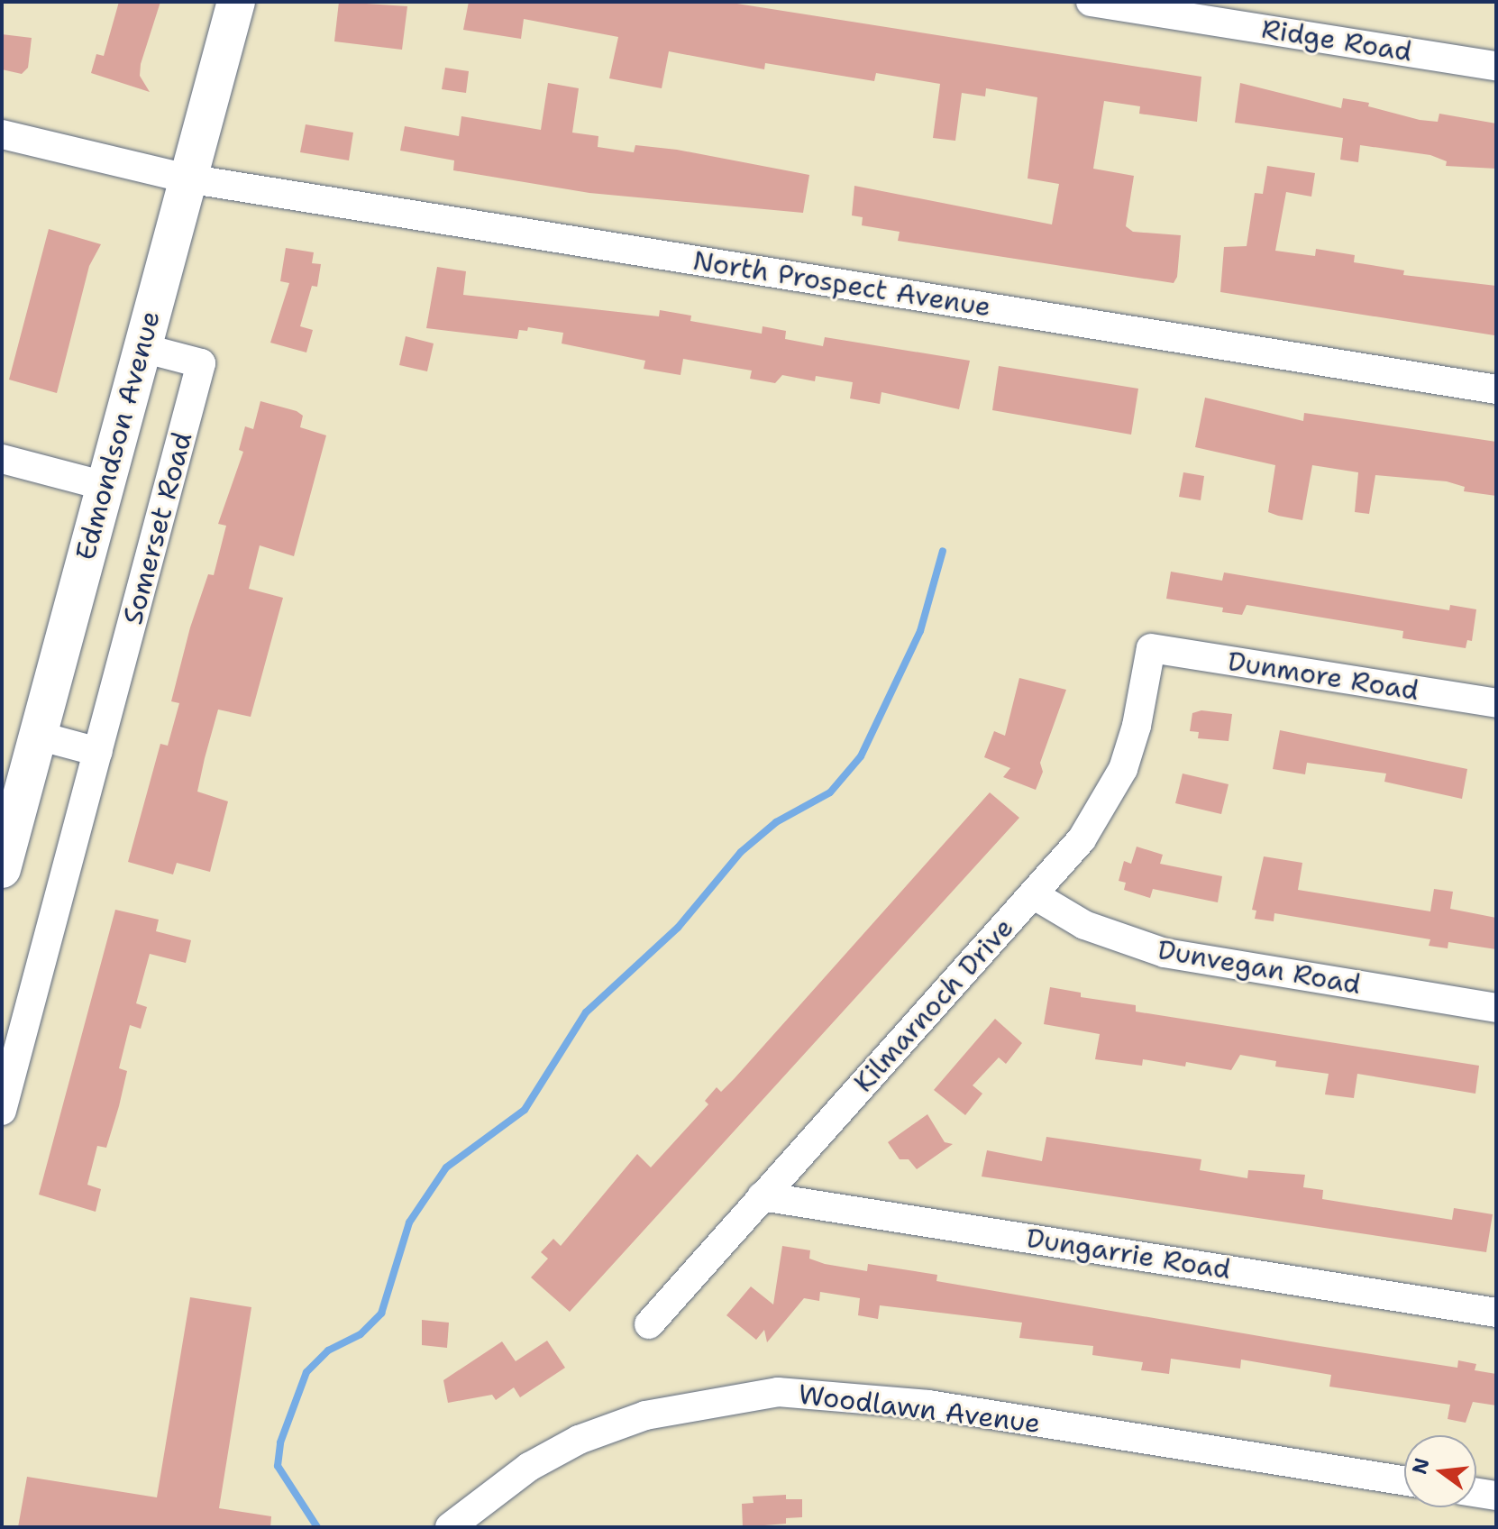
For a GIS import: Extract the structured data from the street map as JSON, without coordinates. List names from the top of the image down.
{
  "streets": {
    "main road": ["Edmondson Avenue"],
    "street": [
      "Ridge Road",
      "North Prospect Avenue",
      "Somerset Road",
      "Dunmore Road",
      "Dunvegan Road",
      "Kilmarnoch Drive",
      "Dungarrie Road",
      "Woodlawn Avenue"
    ]
  },
  "crossings": [
    ["North Prospect Avenue", "Edmondson Avenue"],
    ["Edmondson Avenue", "Somerset Road"],
    ["Dunmore Road", "Kilmarnoch Drive"],
    ["Dunvegan Road", "Kilmarnoch Drive"],
    ["Kilmarnoch Drive", "Dungarrie Road"]
  ],
  "north": "left"
}
